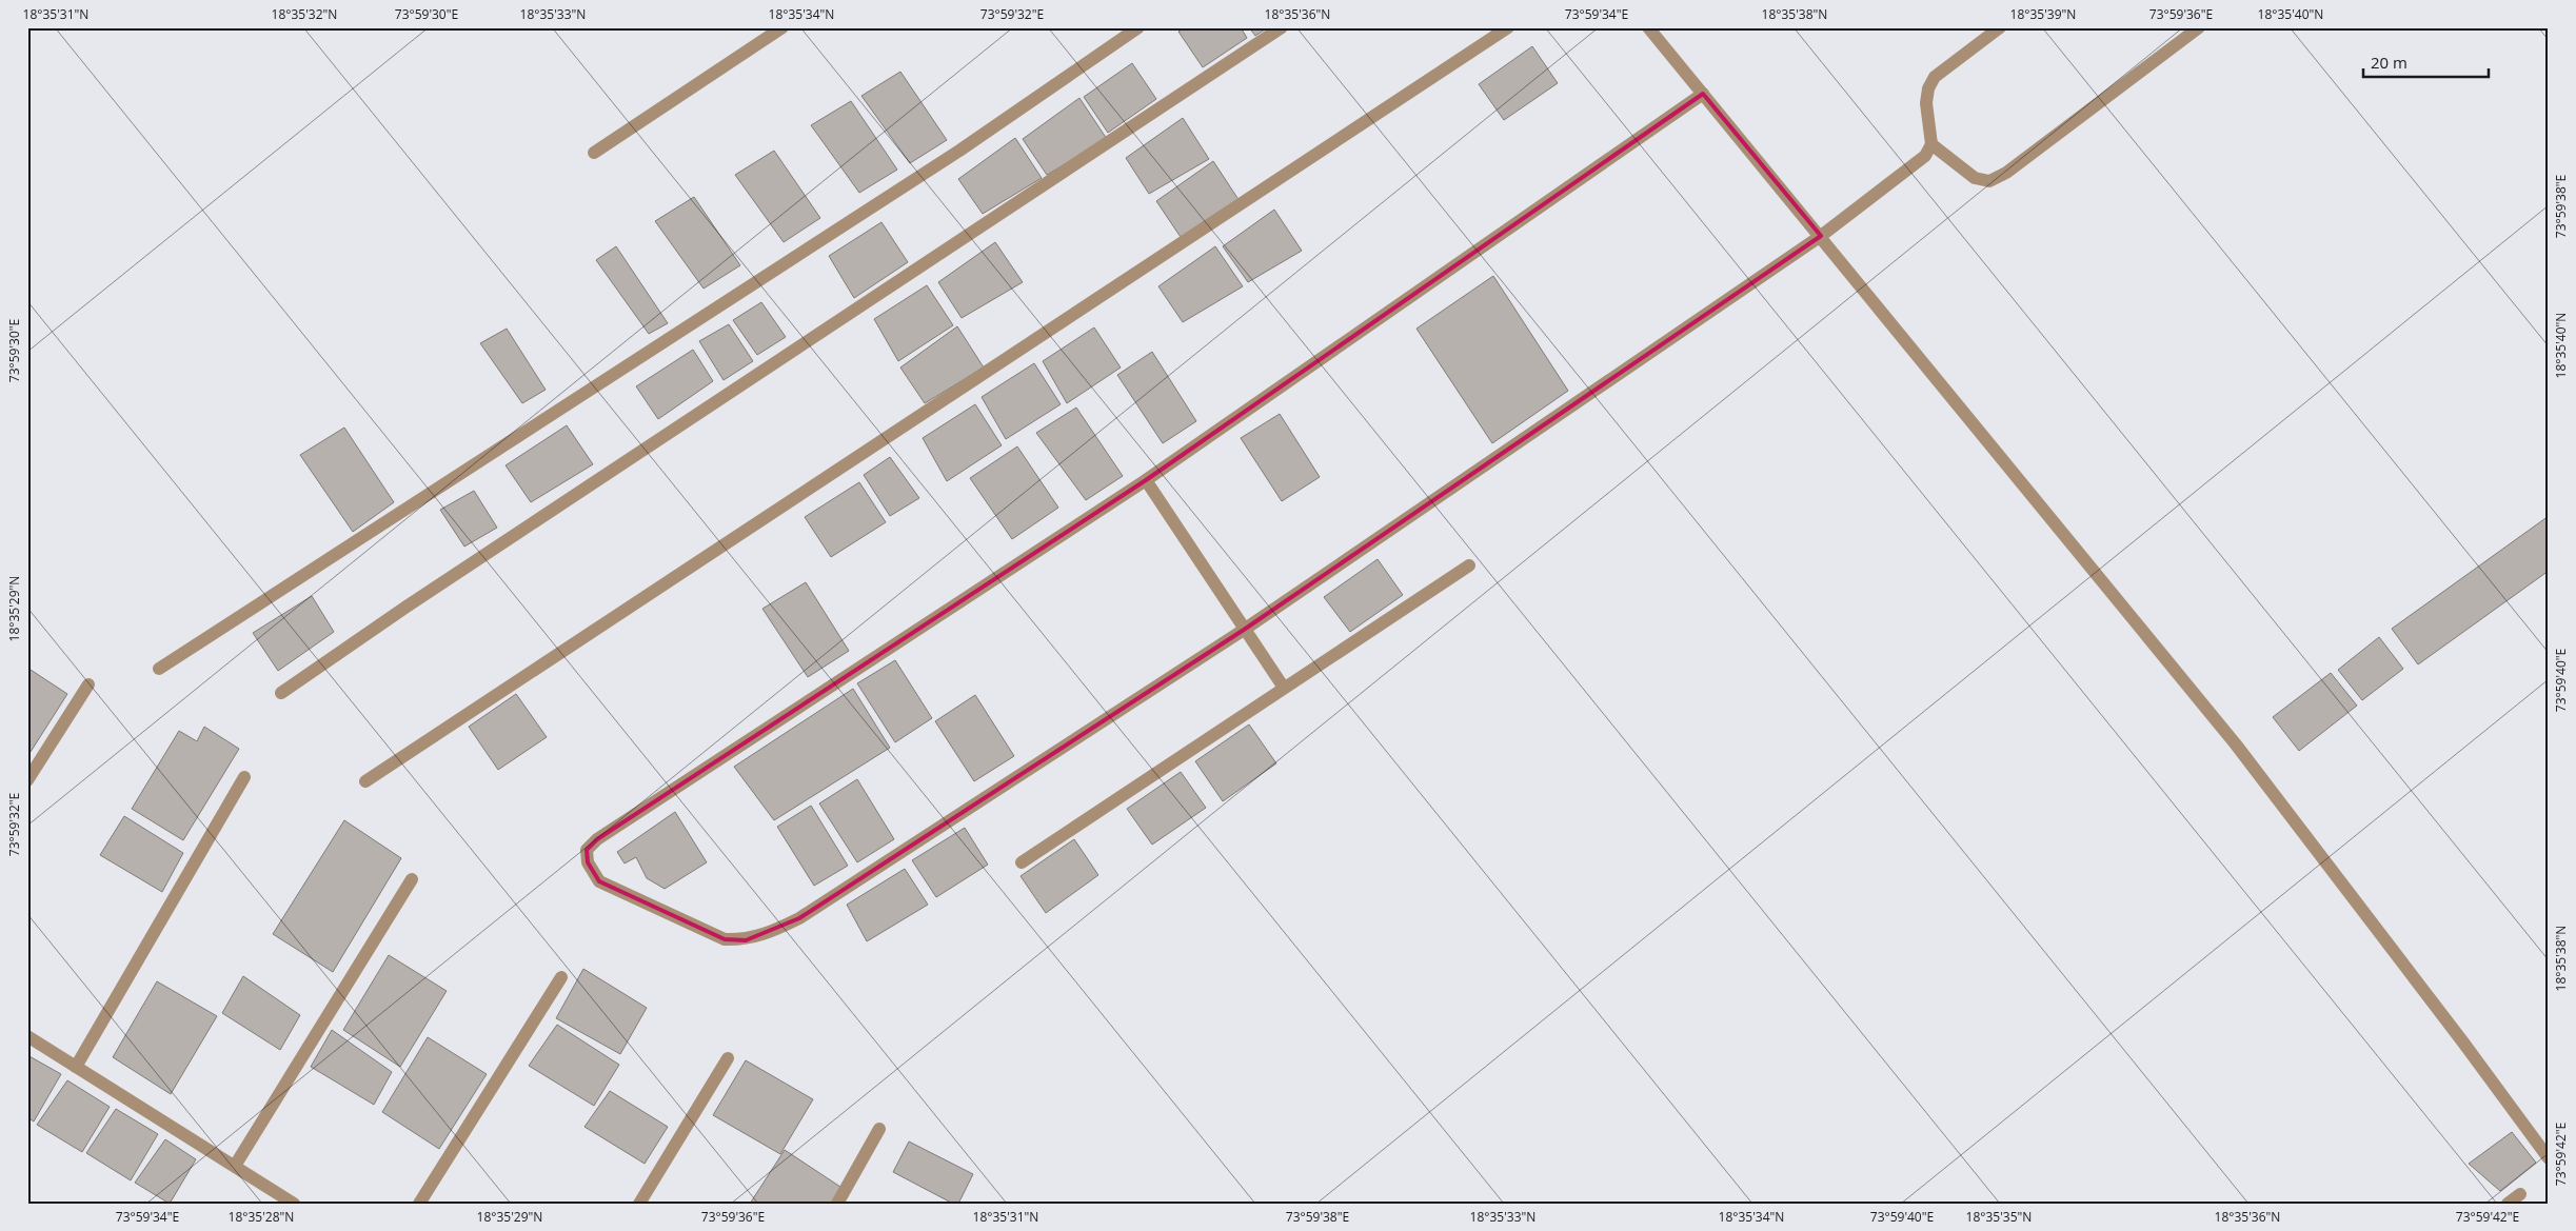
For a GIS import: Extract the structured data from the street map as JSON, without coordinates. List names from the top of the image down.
{
  "scale_bar": "20 m",
  "coordinates": [
    "18°35'31\"N",
    "18°35'32\"N",
    "73°59'30\"E",
    "18°35'33\"N",
    "18°35'34\"N",
    "73°59'32\"E",
    "18°35'36\"N",
    "73°59'34\"E",
    "18°35'38\"N",
    "18°35'39\"N",
    "73°59'36\"E",
    "18°35'40\"N",
    "73°59'38\"E",
    "18°35'29\"N",
    "73°59'40\"E",
    "73°59'42\"E",
    "18°35'28\"N",
    "18°35'35\"N"
  ]
}
